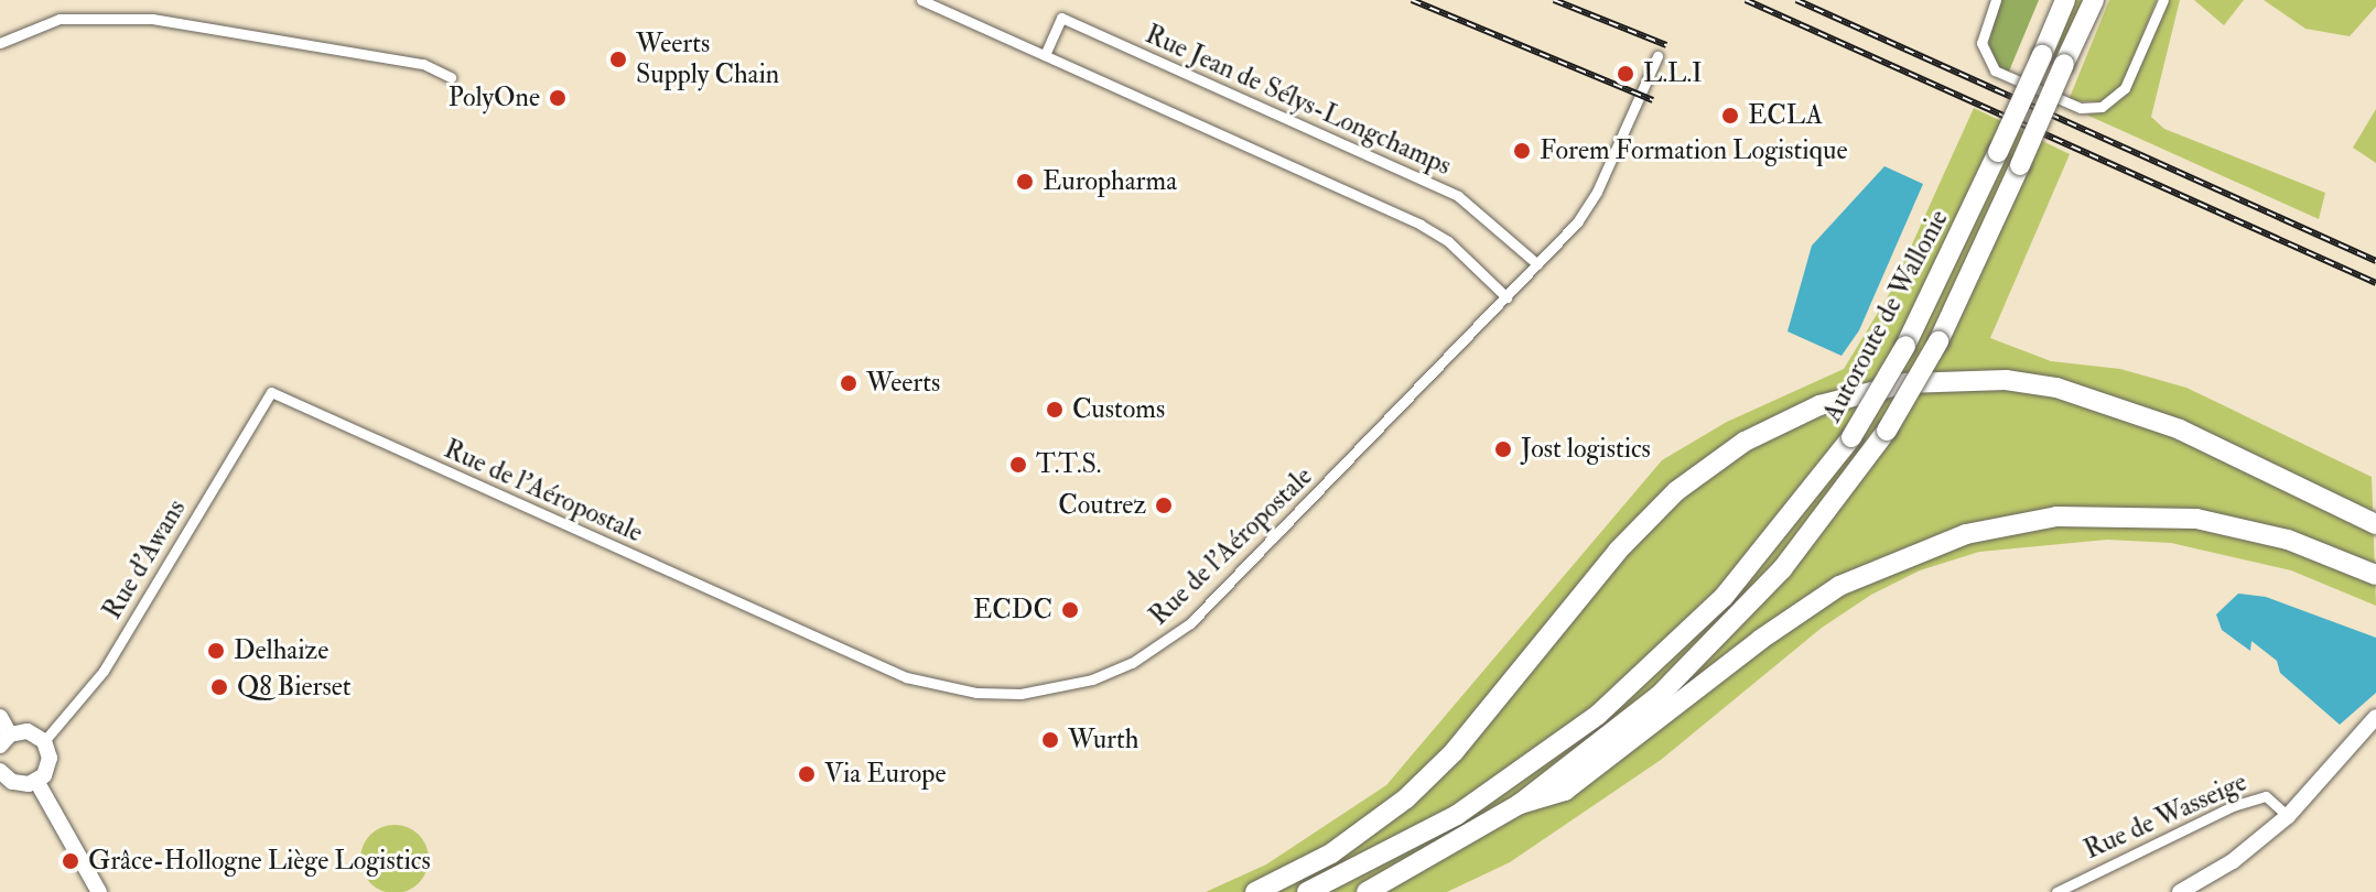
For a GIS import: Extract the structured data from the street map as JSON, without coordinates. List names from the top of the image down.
{
  "streets": {
    "highway": ["Autoroute de Wallonie"],
    "street": [
      "Rue Jean de Sélys-Longchamps",
      "Rue de l'Aéropostale",
      "Rue d'Awans",
      "Rue de Wasseige"
    ]
  },
  "crossings": [
    ["Rue Jean de Sélys-Longchamps", "Rue de l'Aéropostale"],
    ["Rue de l'Aéropostale", "Rue d'Awans"]
  ],
  "places": [
    "Weerts Supply Chain",
    "L.L.I",
    "PolyOne",
    "ECLA",
    "Forem Formation Logistique",
    "Europharma",
    "Weerts",
    "Customs",
    "Jost logistics",
    "T.T.S.",
    "Coutrez",
    "ECDC",
    "Delhaize",
    "Q8 Bierset",
    "Wurth",
    "Via Europe",
    "Grâce-Hollogne Liège Logistics"
  ]
}
